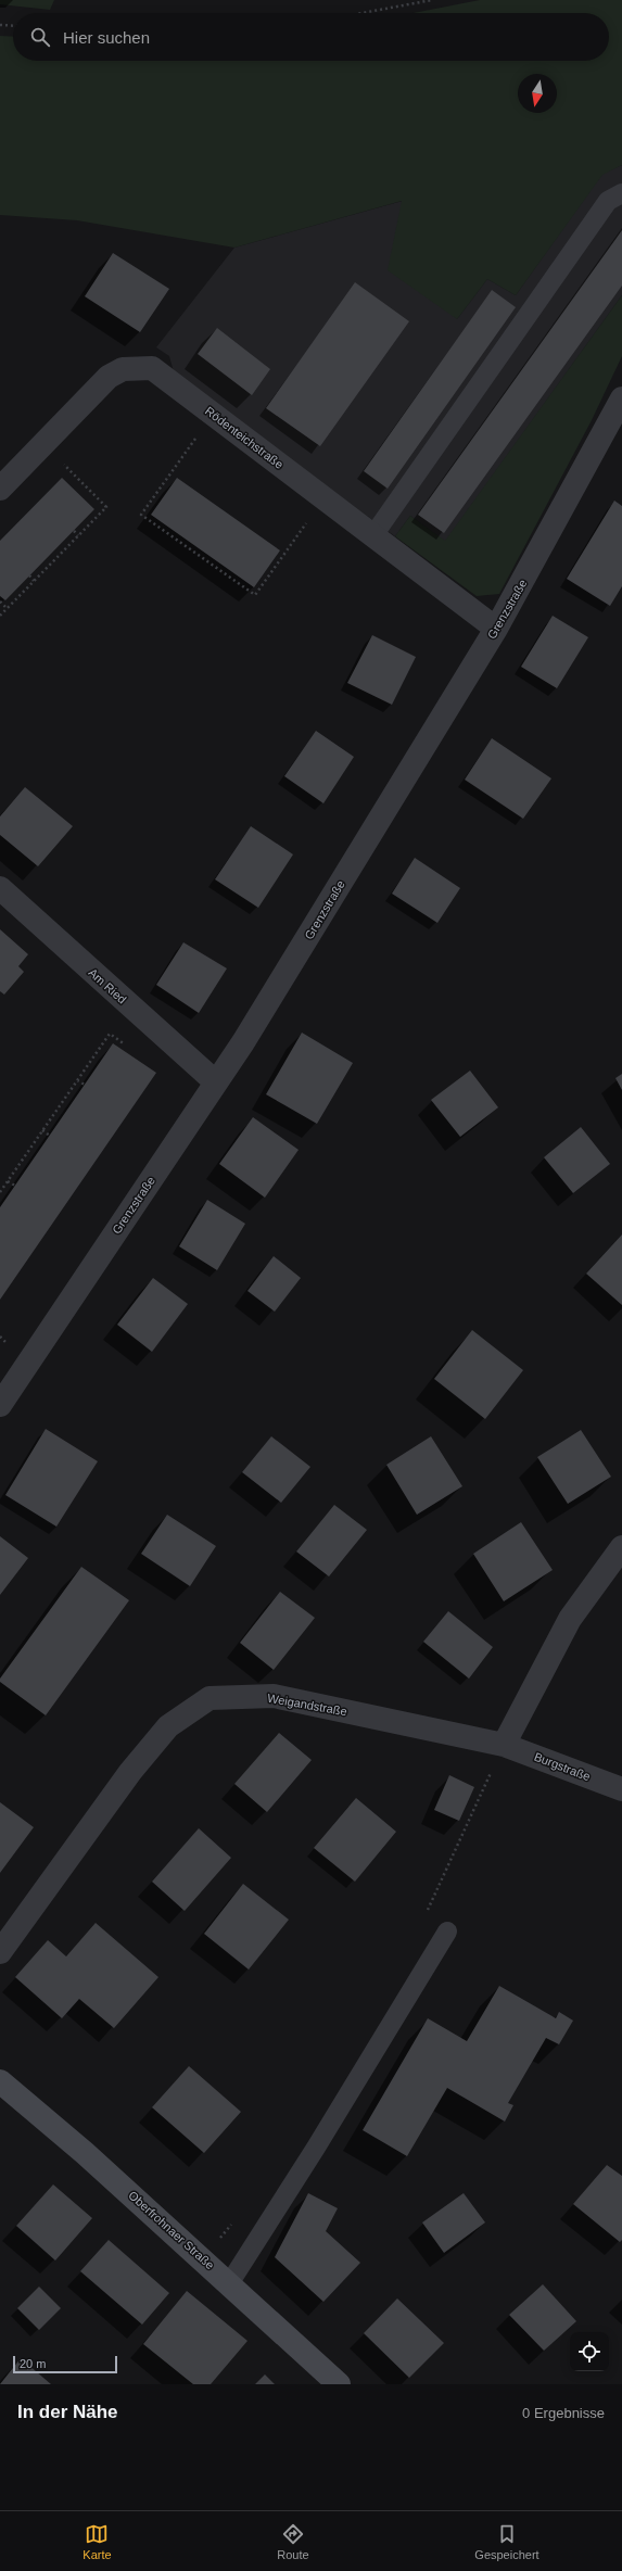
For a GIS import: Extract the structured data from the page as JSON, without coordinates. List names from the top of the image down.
{
  "streets": {
    "main road": ["Oberfrohnaer Straße"],
    "street": [
      "Rödenteichstraße",
      "Grenzstraße",
      "Am Ried",
      "Weigandstraße",
      "Burgstraße"
    ]
  },
  "crossings": [
    ["Rödenteichstraße", "Grenzstraße"],
    ["Grenzstraße", "Am Ried"],
    ["Weigandstraße", "Burgstraße"]
  ],
  "scale_bar": "20 m",
  "north": "bottom",
  "page": {
    "search": "Hier suchen",
    "scale": "20 m",
    "heading": ["In der Nähe", "0 Ergebnisse"],
    "nav": ["Karte", "Route", "Gespeichert"]
  }
}
